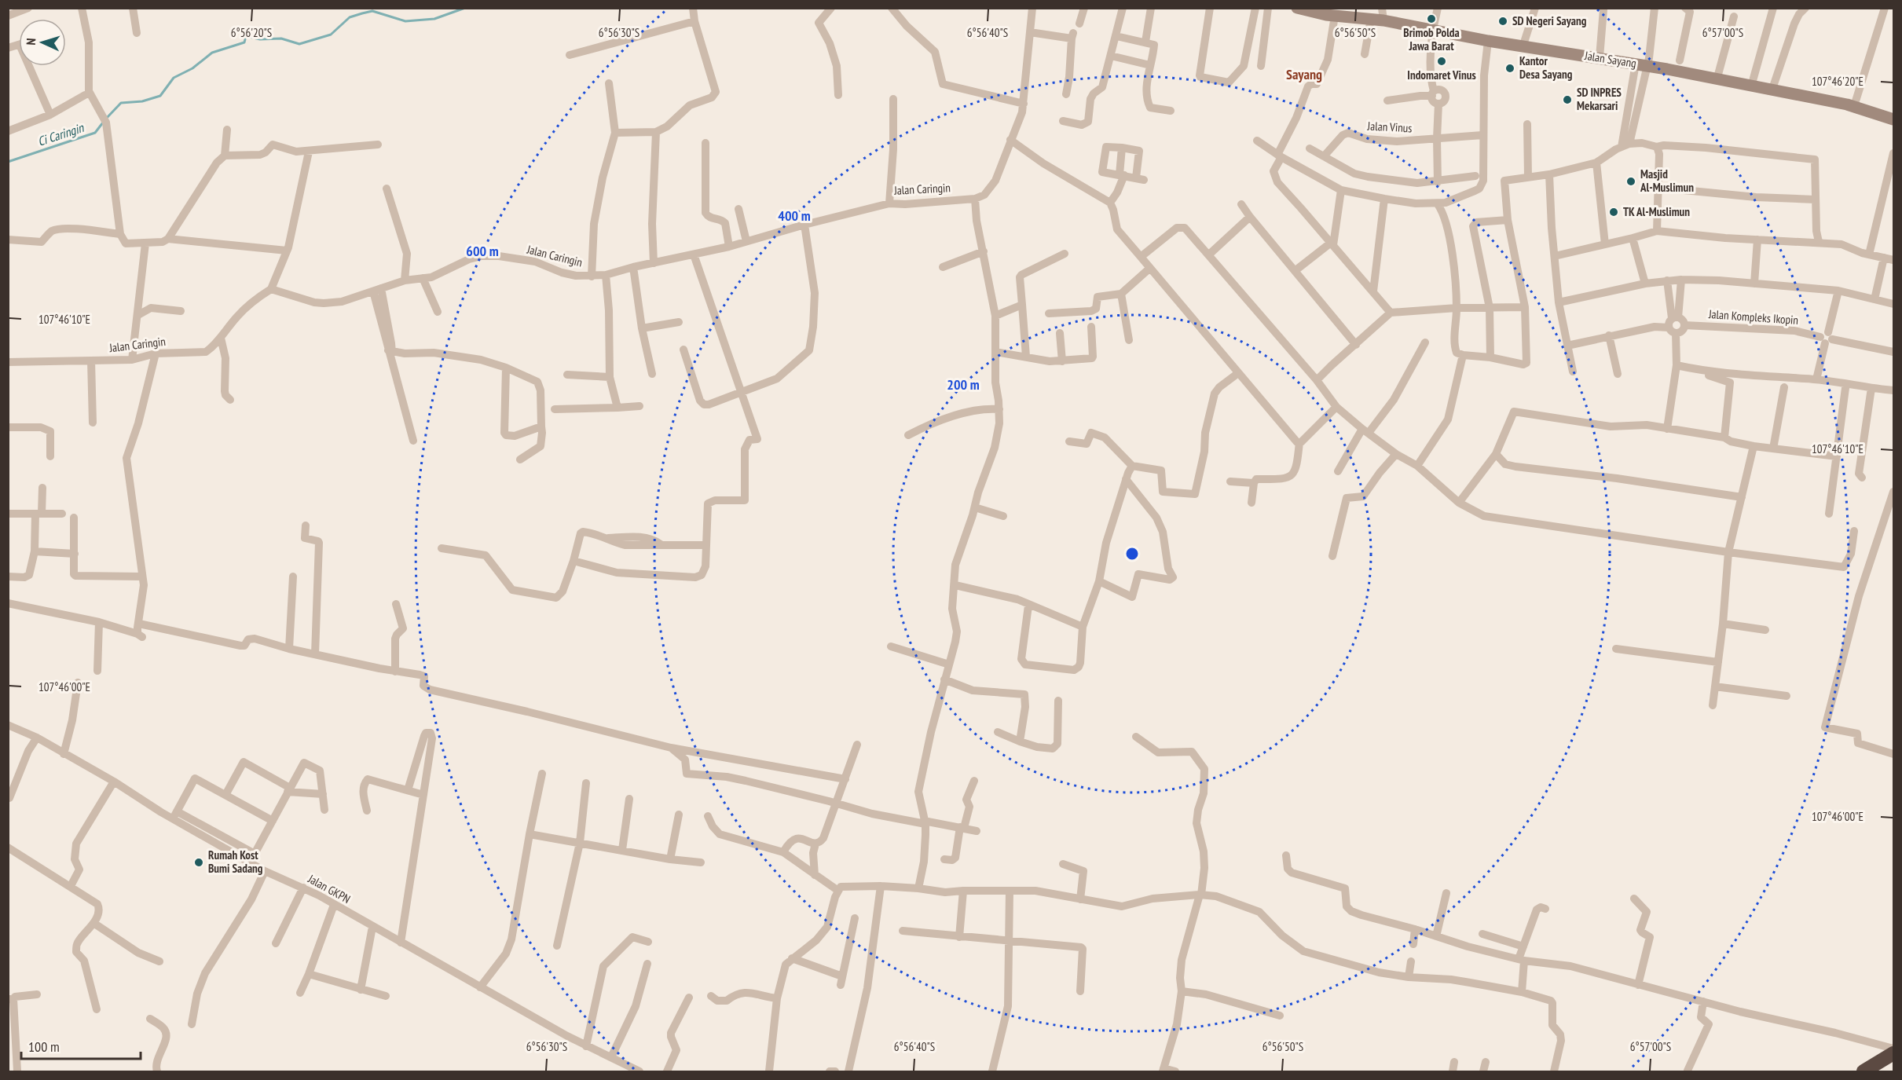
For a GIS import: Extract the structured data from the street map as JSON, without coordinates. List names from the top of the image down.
{
  "streets": {
    "main road": ["Jalan Sayang"],
    "street": [
      "Jalan Vinus",
      "Jalan Caringin",
      "Jalan Kompleks Ikopin",
      "Jalan GKPN"
    ]
  },
  "districts": ["Sayang"],
  "water": ["Ci Caringin"],
  "places": [
    "Brimob Polda Jawa Barat",
    "SD Negeri Sayang",
    "Indomaret Vinus",
    "Kantor Desa Sayang",
    "SD INPRES Mekarsari",
    "Masjid Al-Muslimun",
    "TK Al-Muslimun",
    "Rumah Kost Bumi Sadang"
  ],
  "scale_bar": "100 m",
  "north": "left",
  "coordinates": [
    "6°56'20\"S",
    "6°56'30\"S",
    "6°56'40\"S",
    "6°56'50\"S",
    "6°57'00\"S",
    "107°46'20\"E",
    "107°46'10\"E",
    "107°46'00\"E"
  ],
  "rings": ["400 m", "600 m", "200 m"]
}
